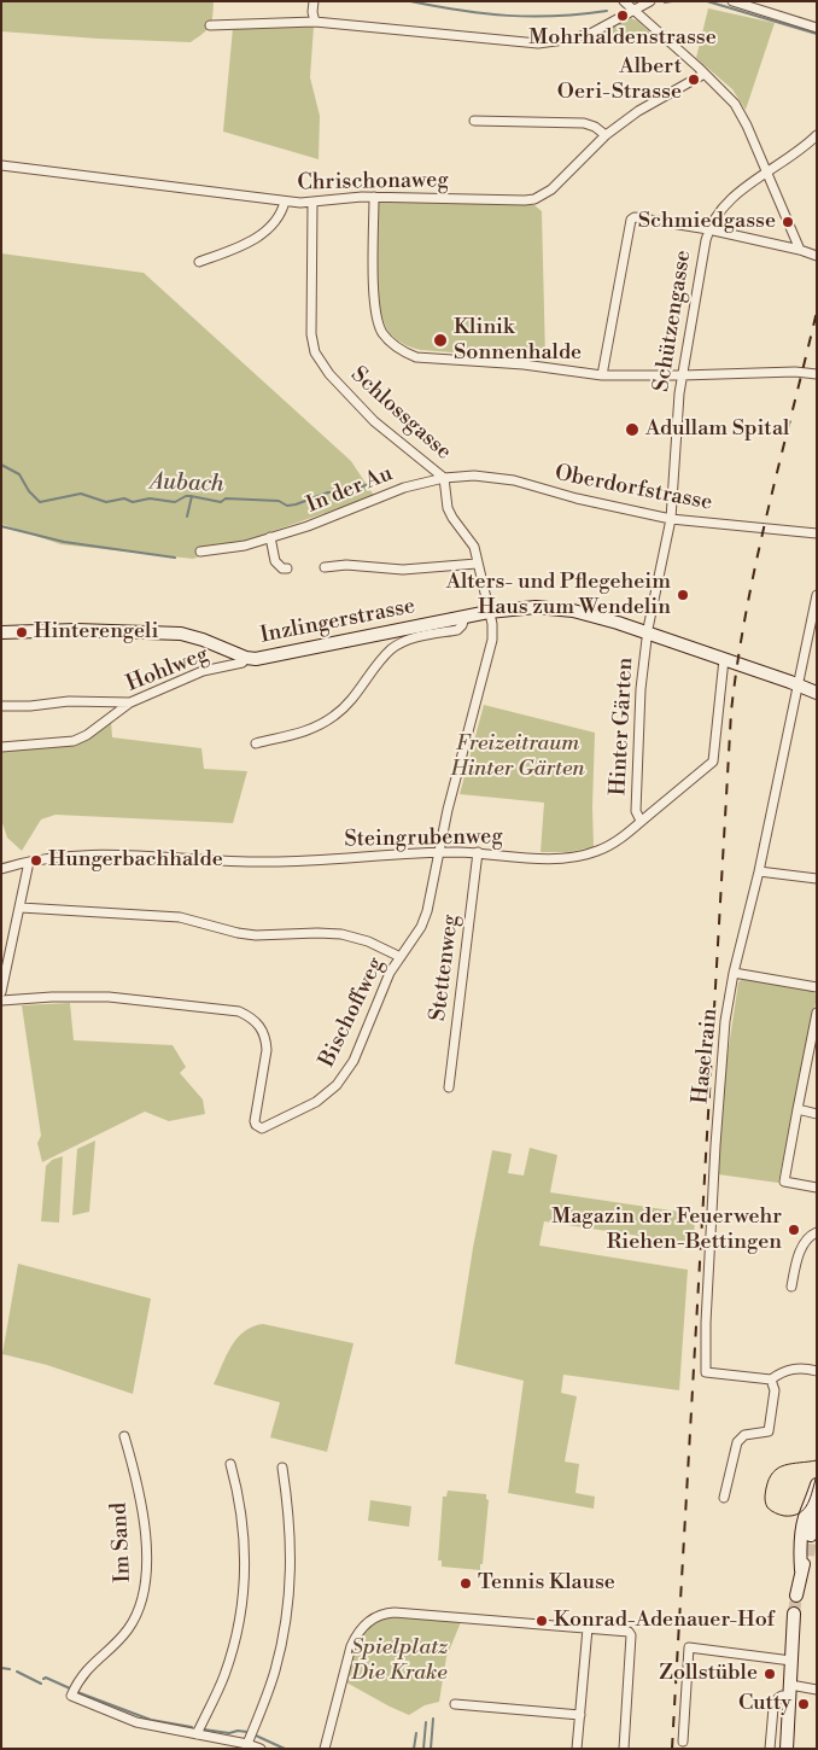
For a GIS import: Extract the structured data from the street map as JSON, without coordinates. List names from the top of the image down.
{
  "streets": {
    "street": [
      "Chrischonaweg",
      "Schützengasse",
      "Schlossgasse",
      "Oberdorfstrasse",
      "In der Au",
      "Inzlingerstrasse",
      "Hohlweg",
      "Hinter Gärten",
      "Steingrubenweg",
      "Stettenweg",
      "Bischoffweg",
      "Haselrain",
      "Im Sand"
    ]
  },
  "crossings": [
    ["Chrischonaweg", "Schlossgasse"],
    ["Schützengasse", "Oberdorfstrasse"],
    ["Schützengasse", "Inzlingerstrasse"],
    ["Schützengasse", "Hinter Gärten"],
    ["Schlossgasse", "Oberdorfstrasse"],
    ["Schlossgasse", "In der Au"],
    ["Schlossgasse", "Bischoffweg"],
    ["Oberdorfstrasse", "In der Au"],
    ["Oberdorfstrasse", "Bischoffweg"],
    ["In der Au", "Bischoffweg"],
    ["Inzlingerstrasse", "Hohlweg"],
    ["Inzlingerstrasse", "Hinter Gärten"],
    ["Inzlingerstrasse", "Steingrubenweg"],
    ["Inzlingerstrasse", "Bischoffweg"],
    ["Inzlingerstrasse", "Haselrain"],
    ["Hinter Gärten", "Steingrubenweg"],
    ["Steingrubenweg", "Stettenweg"],
    ["Steingrubenweg", "Bischoffweg"]
  ],
  "water": ["Aubach"],
  "parks": ["Freizeitraum Hinter Gärten", "Spielplatz Die Krake"],
  "places": [
    "Mohrhaldenstrasse",
    "Albert Oeri-Strasse",
    "Schmiedgasse",
    "Klinik Sonnenhalde",
    "Adullam Spital",
    "Alters- und Pflegeheim Haus zum Wendelin",
    "Hinterengeli",
    "Hungerbachhalde",
    "Magazin der Feuerwehr Riehen-Bettingen",
    "Tennis Klause",
    "Konrad-Adenauer-Hof",
    "Zollstüble",
    "Cutty"
  ]
}
